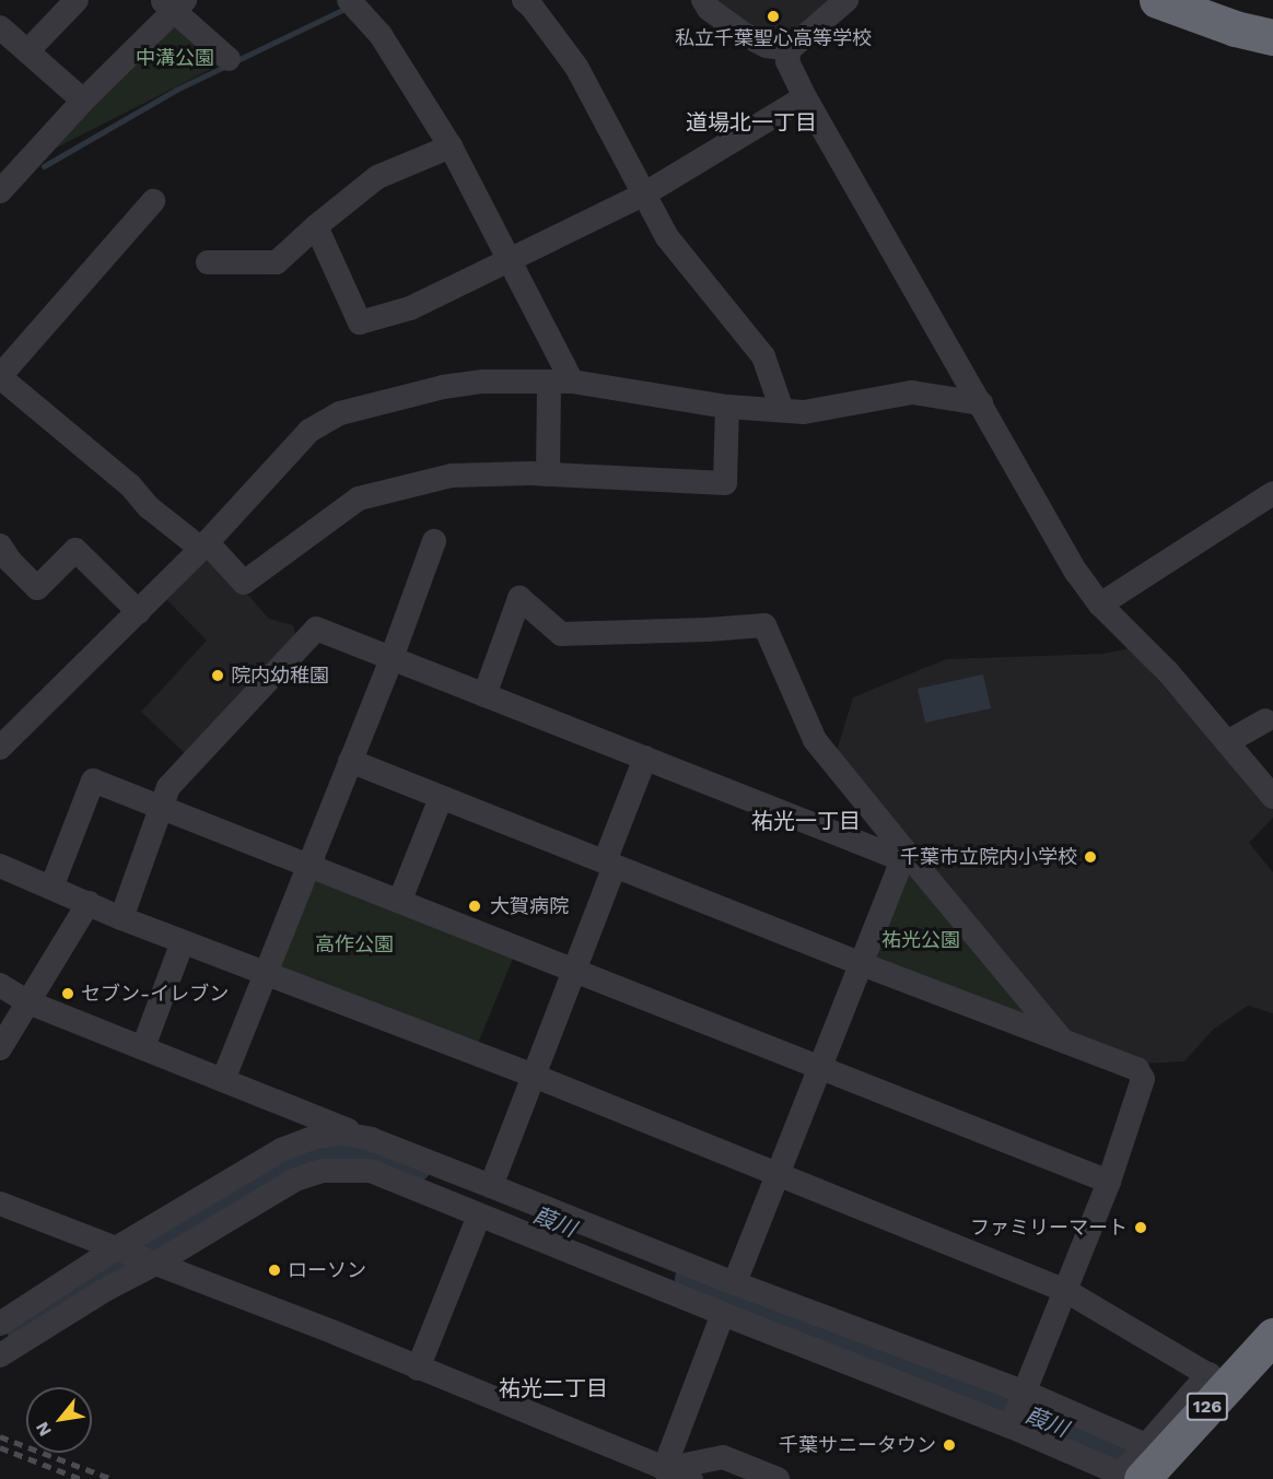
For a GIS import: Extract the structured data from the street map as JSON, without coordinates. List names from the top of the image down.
{
  "streets": {
    "highway": ["126"]
  },
  "districts": ["道場北一丁目", "祐光一丁目", "祐光二丁目"],
  "water": ["葭川"],
  "parks": ["中溝公園", "祐光公園", "高作公園"],
  "places": [
    "私立千葉聖心高等学校",
    "院内幼稚園",
    "千葉市立院内小学校",
    "大賀病院",
    "セブン-イレブン",
    "ファミリーマート",
    "ローソン",
    "千葉サニータウン"
  ],
  "north": "bottom left"
}
